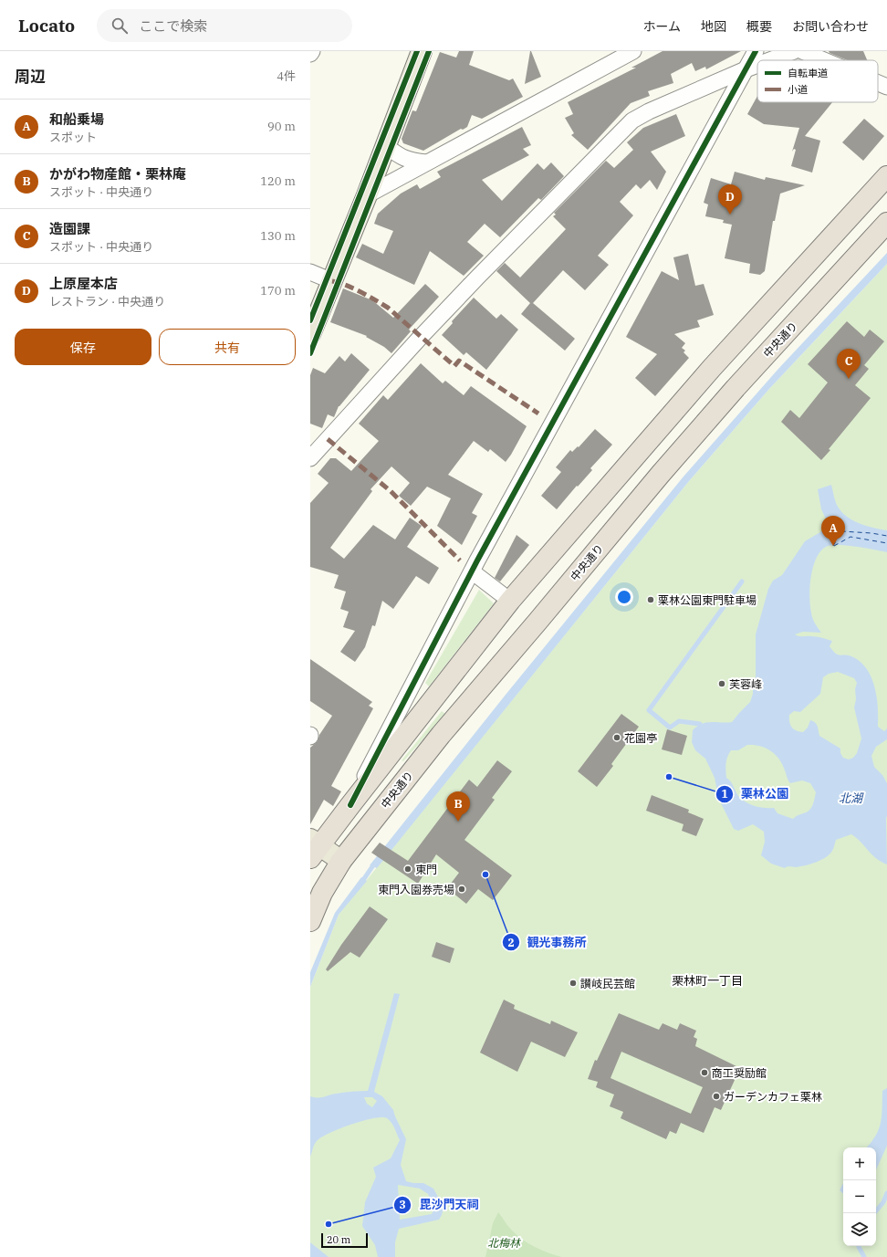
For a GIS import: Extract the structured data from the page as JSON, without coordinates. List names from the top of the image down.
{
  "streets": {
    "highway": ["中央通り"]
  },
  "districts": ["栗林町一丁目"],
  "water": ["北湖"],
  "parks": ["北梅林"],
  "places": [
    "栗林公園東門駐車場",
    "芙蓉峰",
    "花園亭",
    "栗林公園",
    "東門",
    "観光事務所",
    "東門入園券売場",
    "讃岐民芸館",
    "商工奨励館",
    "ガーデンカフェ栗林",
    "毘沙門天祠"
  ],
  "legend": ["自転車道", "小道"],
  "scale_bar": "20 m",
  "page": {
    "header": "Locato",
    "search": "ここで検索",
    "nav": [
      "ホーム",
      "地図",
      "概要",
      "お問い合わせ"
    ],
    "heading": ["周辺", "4件"],
    "list": [
      {
        "mark": "A",
        "name": "和船乗場",
        "note": "スポット",
        "value": "90 m"
      },
      {
        "mark": "B",
        "name": "かがわ物産館・栗林庵",
        "note": "スポット · 中央通り",
        "value": "120 m"
      },
      {
        "mark": "C",
        "name": "造園課",
        "note": "スポット · 中央通り",
        "value": "130 m"
      },
      {
        "mark": "D",
        "name": "上原屋本店",
        "note": "レストラン · 中央通り",
        "value": "170 m"
      }
    ],
    "pins": [
      "D",
      "C",
      "A",
      "B"
    ],
    "buttons": ["保存", "共有"],
    "map_buttons": ["+", "−"],
    "scale": "20 m"
  }
}
